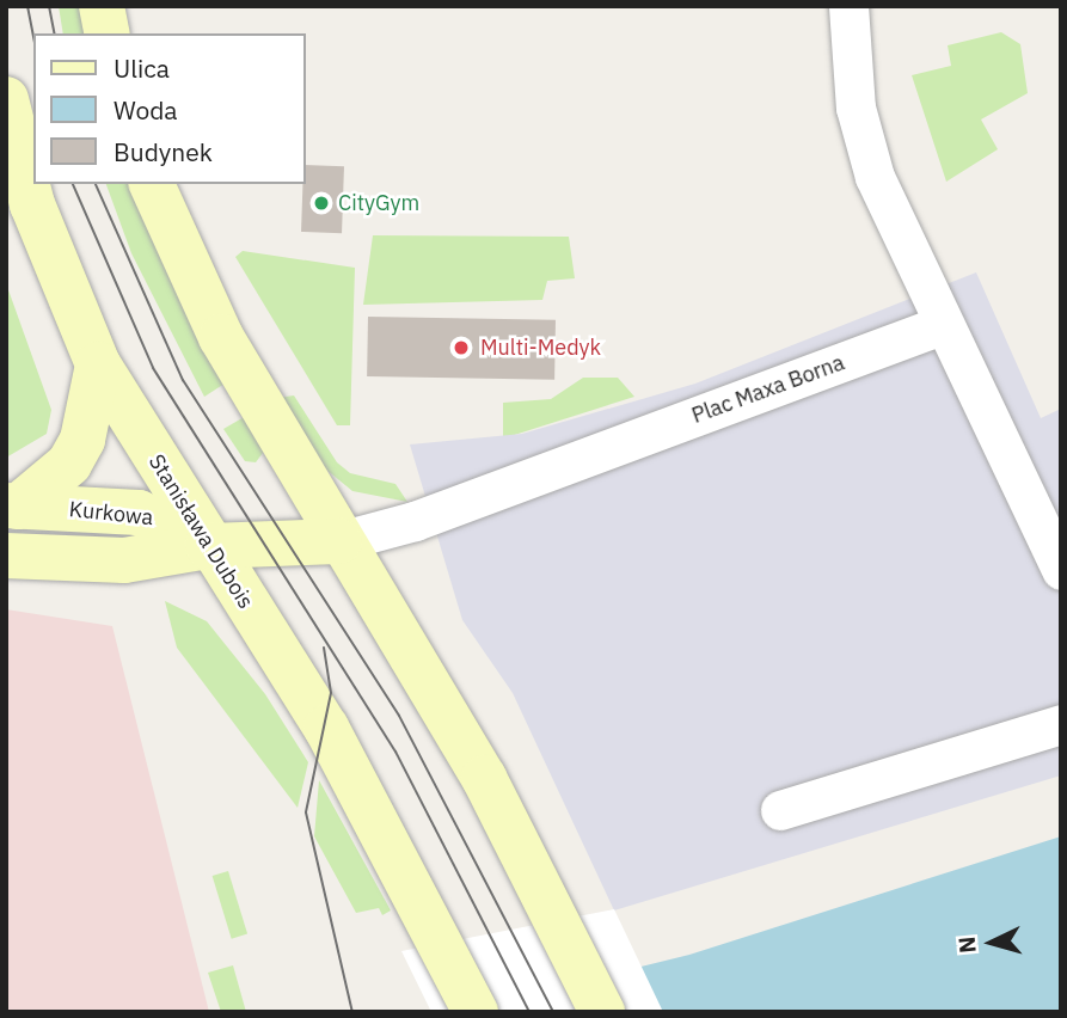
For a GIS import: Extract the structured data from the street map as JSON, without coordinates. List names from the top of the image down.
{
  "streets": {
    "main road": ["Kurkowa", "Stanisława Dubois"],
    "street": ["Plac Maxa Borna"]
  },
  "crossings": [
    ["Plac Maxa Borna", "Kurkowa"],
    ["Kurkowa", "Stanisława Dubois"]
  ],
  "places": ["CityGym", "Multi-Medyk"],
  "legend": ["Ulica", "Woda", "Budynek"],
  "north": "left"
}
